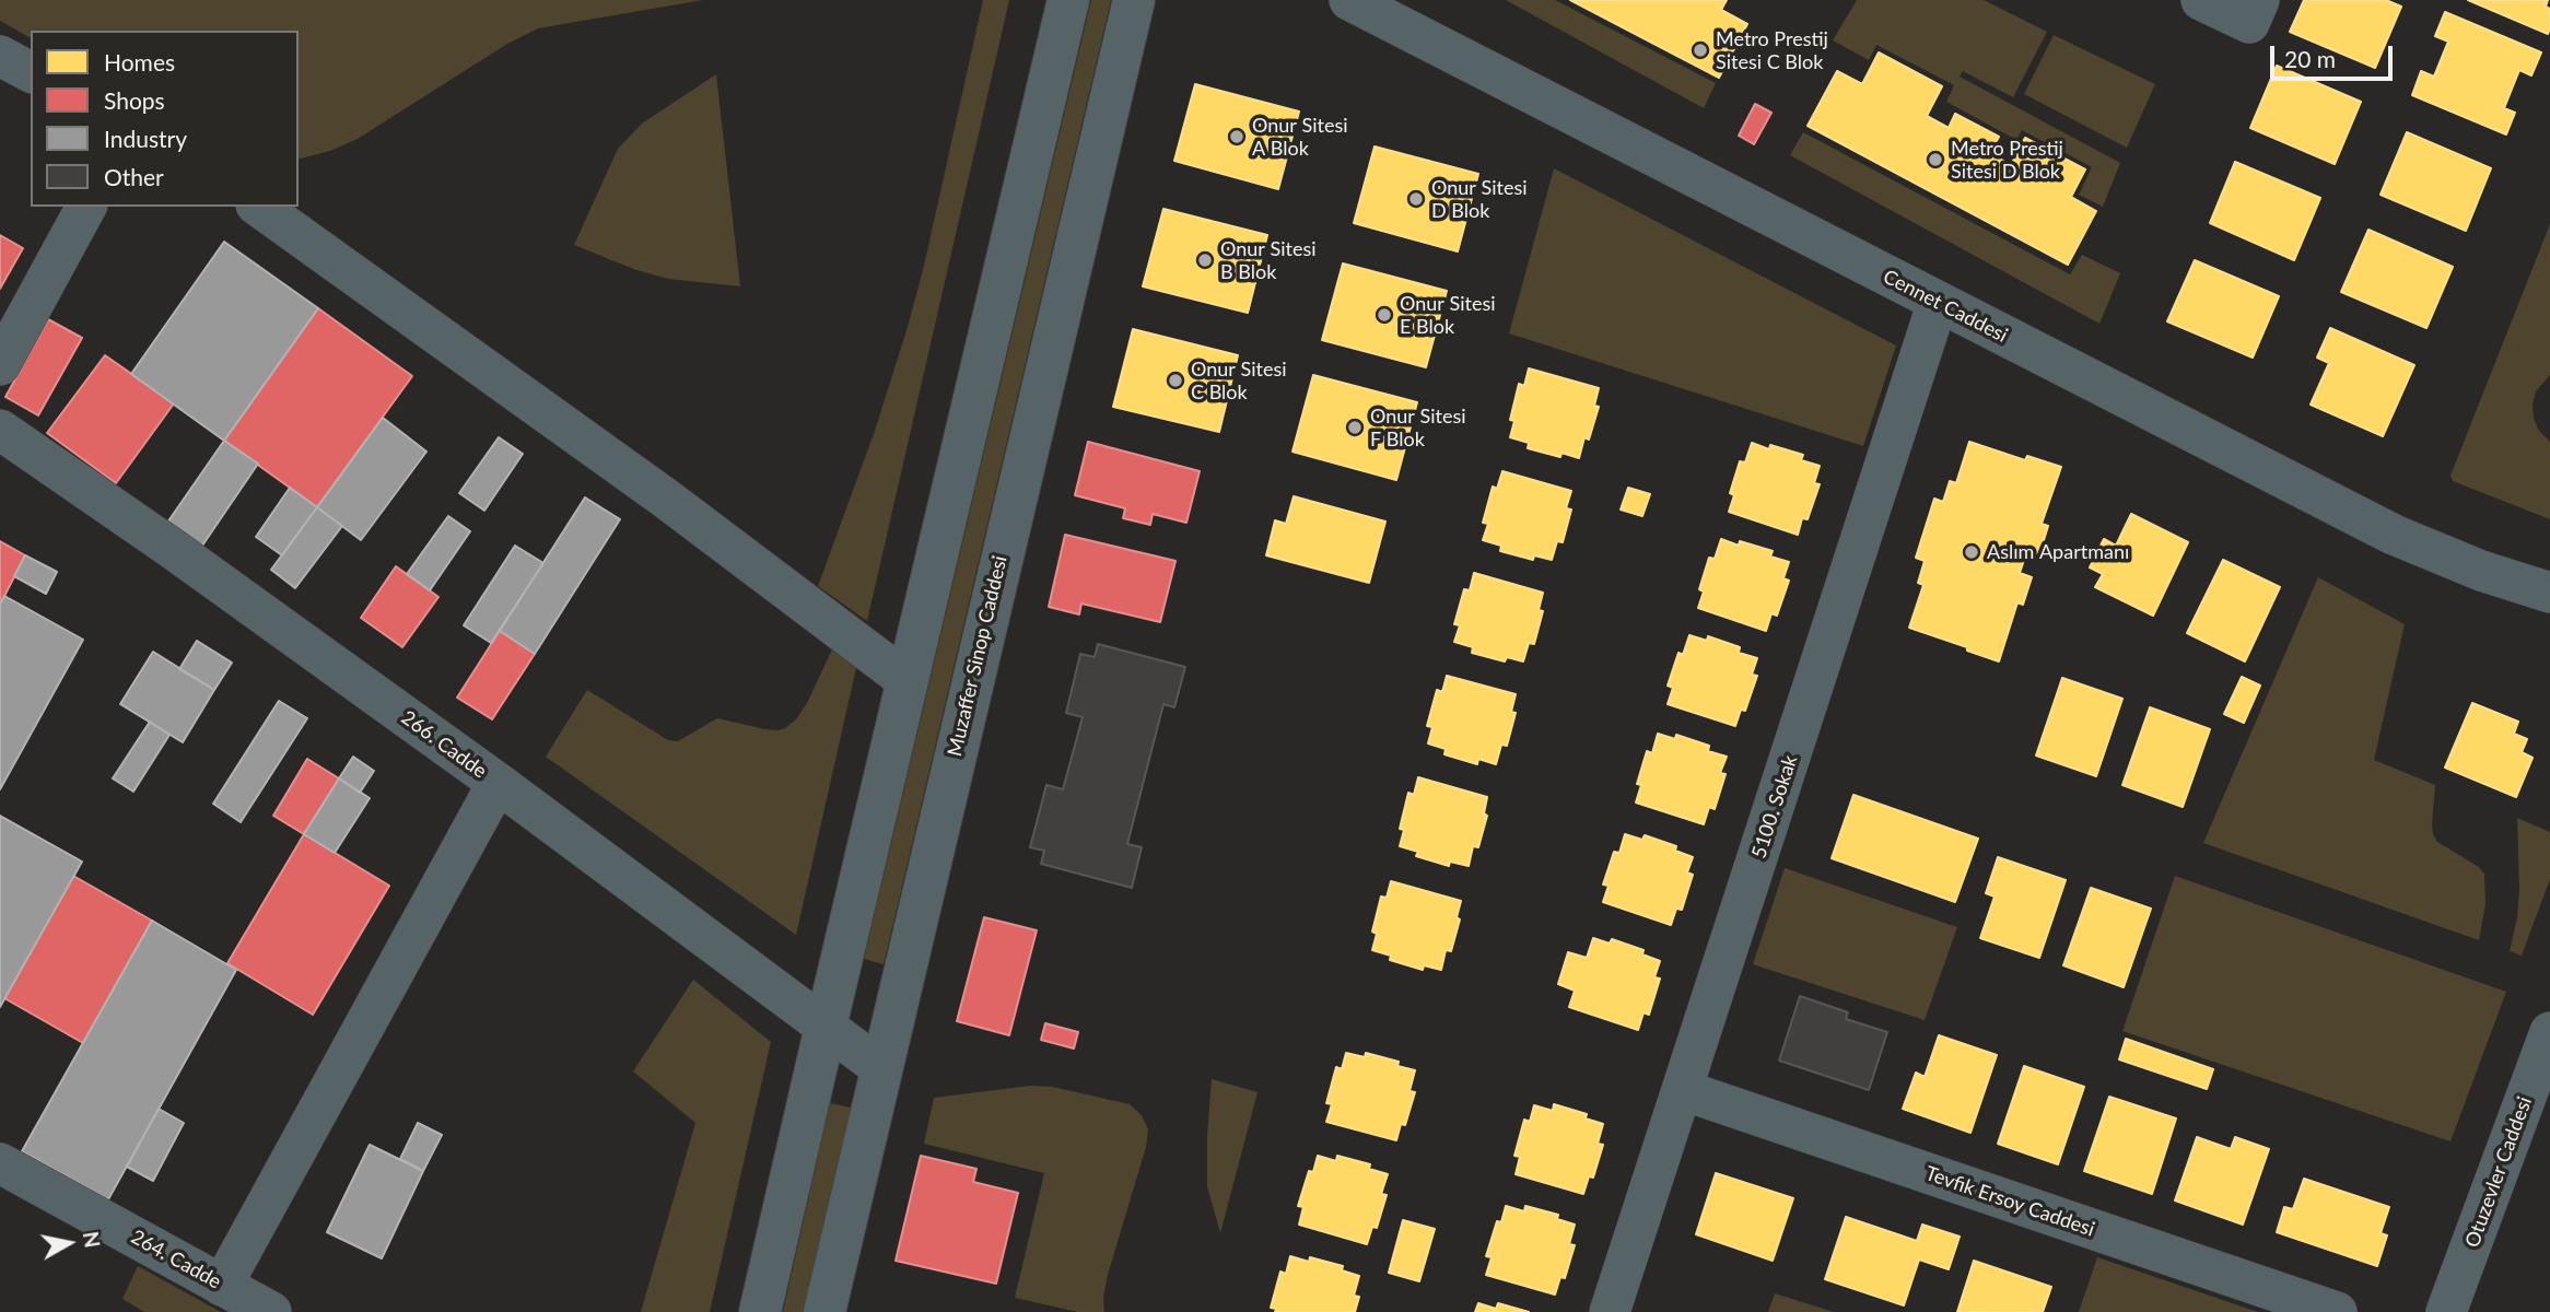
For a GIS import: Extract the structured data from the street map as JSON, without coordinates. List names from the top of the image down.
{
  "streets": {
    "main road": ["Muzaffer Sinop Caddesi"],
    "street": [
      "Cennet Caddesi",
      "266. Cadde",
      "5100. Sokak",
      "Otuzevler Caddesi",
      "Tevfik Ersoy Caddesi",
      "264. Cadde"
    ]
  },
  "crossings": [
    ["Cennet Caddesi", "5100. Sokak"],
    ["Muzaffer Sinop Caddesi", "266. Cadde"],
    ["5100. Sokak", "Tevfik Ersoy Caddesi"]
  ],
  "places": [
    "Metro Prestij Sitesi C Blok",
    "Onur Sitesi A Blok",
    "Metro Prestij Sitesi D Blok",
    "Onur Sitesi D Blok",
    "Onur Sitesi B Blok",
    "Onur Sitesi E Blok",
    "Onur Sitesi C Blok",
    "Onur Sitesi F Blok",
    "Aslım Apartmanı"
  ],
  "legend": [
    "Homes",
    "Shops",
    "Industry",
    "Other"
  ],
  "scale_bar": "20 m",
  "north": "right"
}
